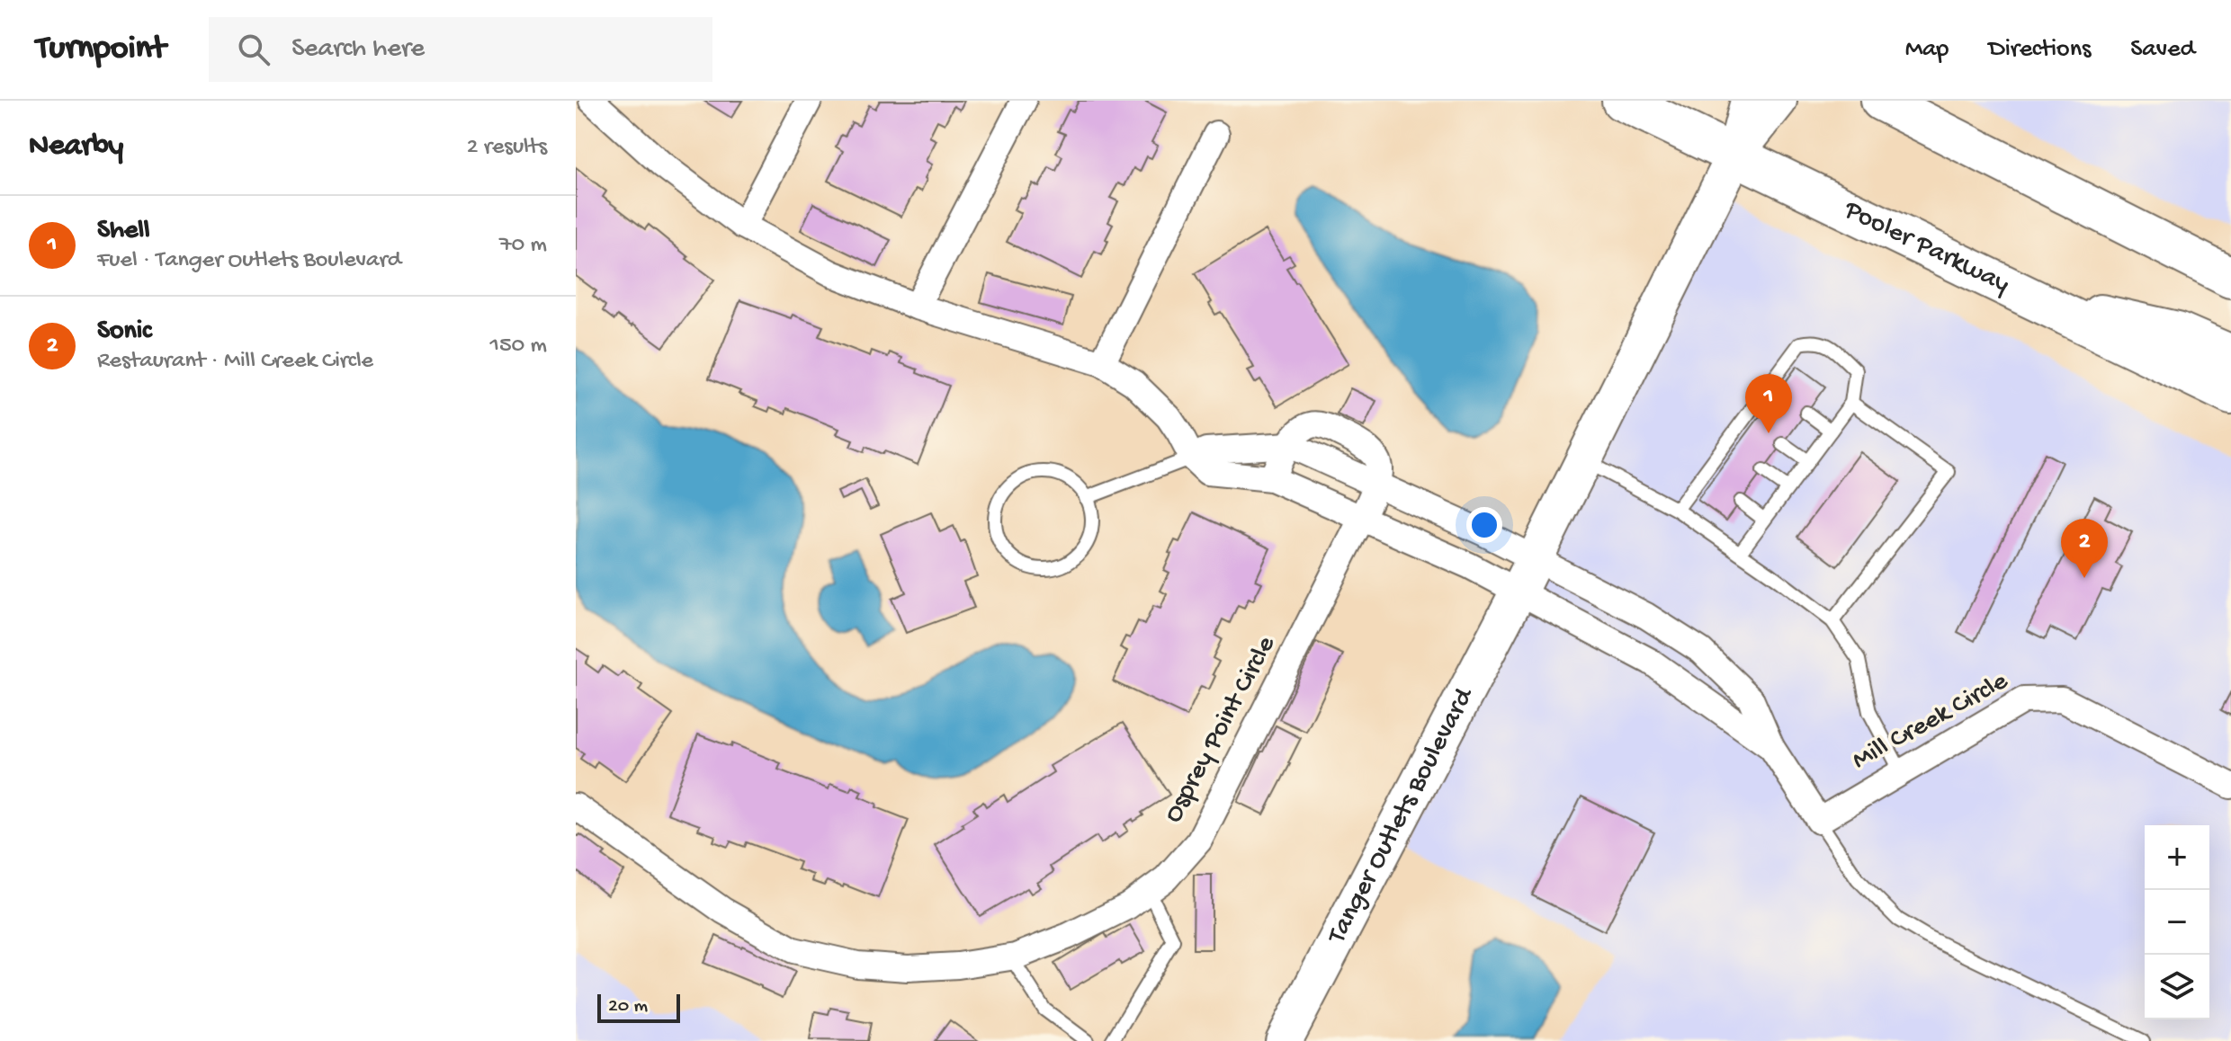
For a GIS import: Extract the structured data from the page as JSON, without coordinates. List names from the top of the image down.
{
  "streets": {
    "main road": ["Pooler Parkway"],
    "street": ["Mill Creek Circle", "Osprey Point Circle", "Tanger Outlets Boulevard"]
  },
  "scale_bar": "20 m",
  "page": {
    "header": "Turnpoint",
    "search": "Search here",
    "nav": ["Map", "Directions", "Saved"],
    "heading": ["Nearby", "2 results"],
    "list": [
      {
        "mark": "1",
        "name": "Shell",
        "note": "Fuel · Tanger Outlets Boulevard",
        "value": "70 m"
      },
      {
        "mark": "2",
        "name": "Sonic",
        "note": "Restaurant · Mill Creek Circle",
        "value": "150 m"
      }
    ],
    "pins": ["1", "2"],
    "map_buttons": ["+", "−"],
    "scale": "20 m"
  }
}
